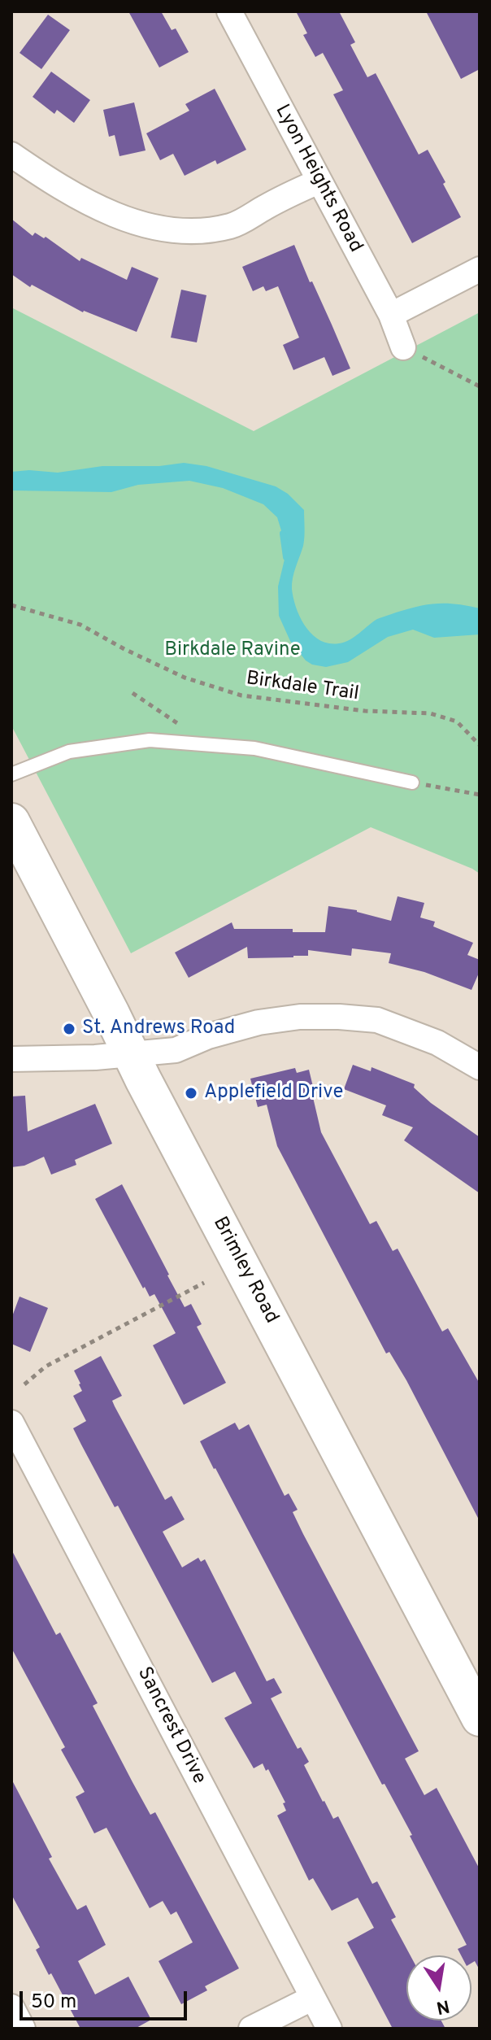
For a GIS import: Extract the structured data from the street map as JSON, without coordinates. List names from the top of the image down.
{
  "streets": {
    "main road": ["Brimley Road"],
    "street": ["Lyon Heights Road", "Sancrest Drive"],
    "path": ["Birkdale Trail"]
  },
  "parks": ["Birkdale Ravine"],
  "places": ["St. Andrews Road", "Applefield Drive"],
  "scale_bar": "50 m",
  "north": "bottom"
}
